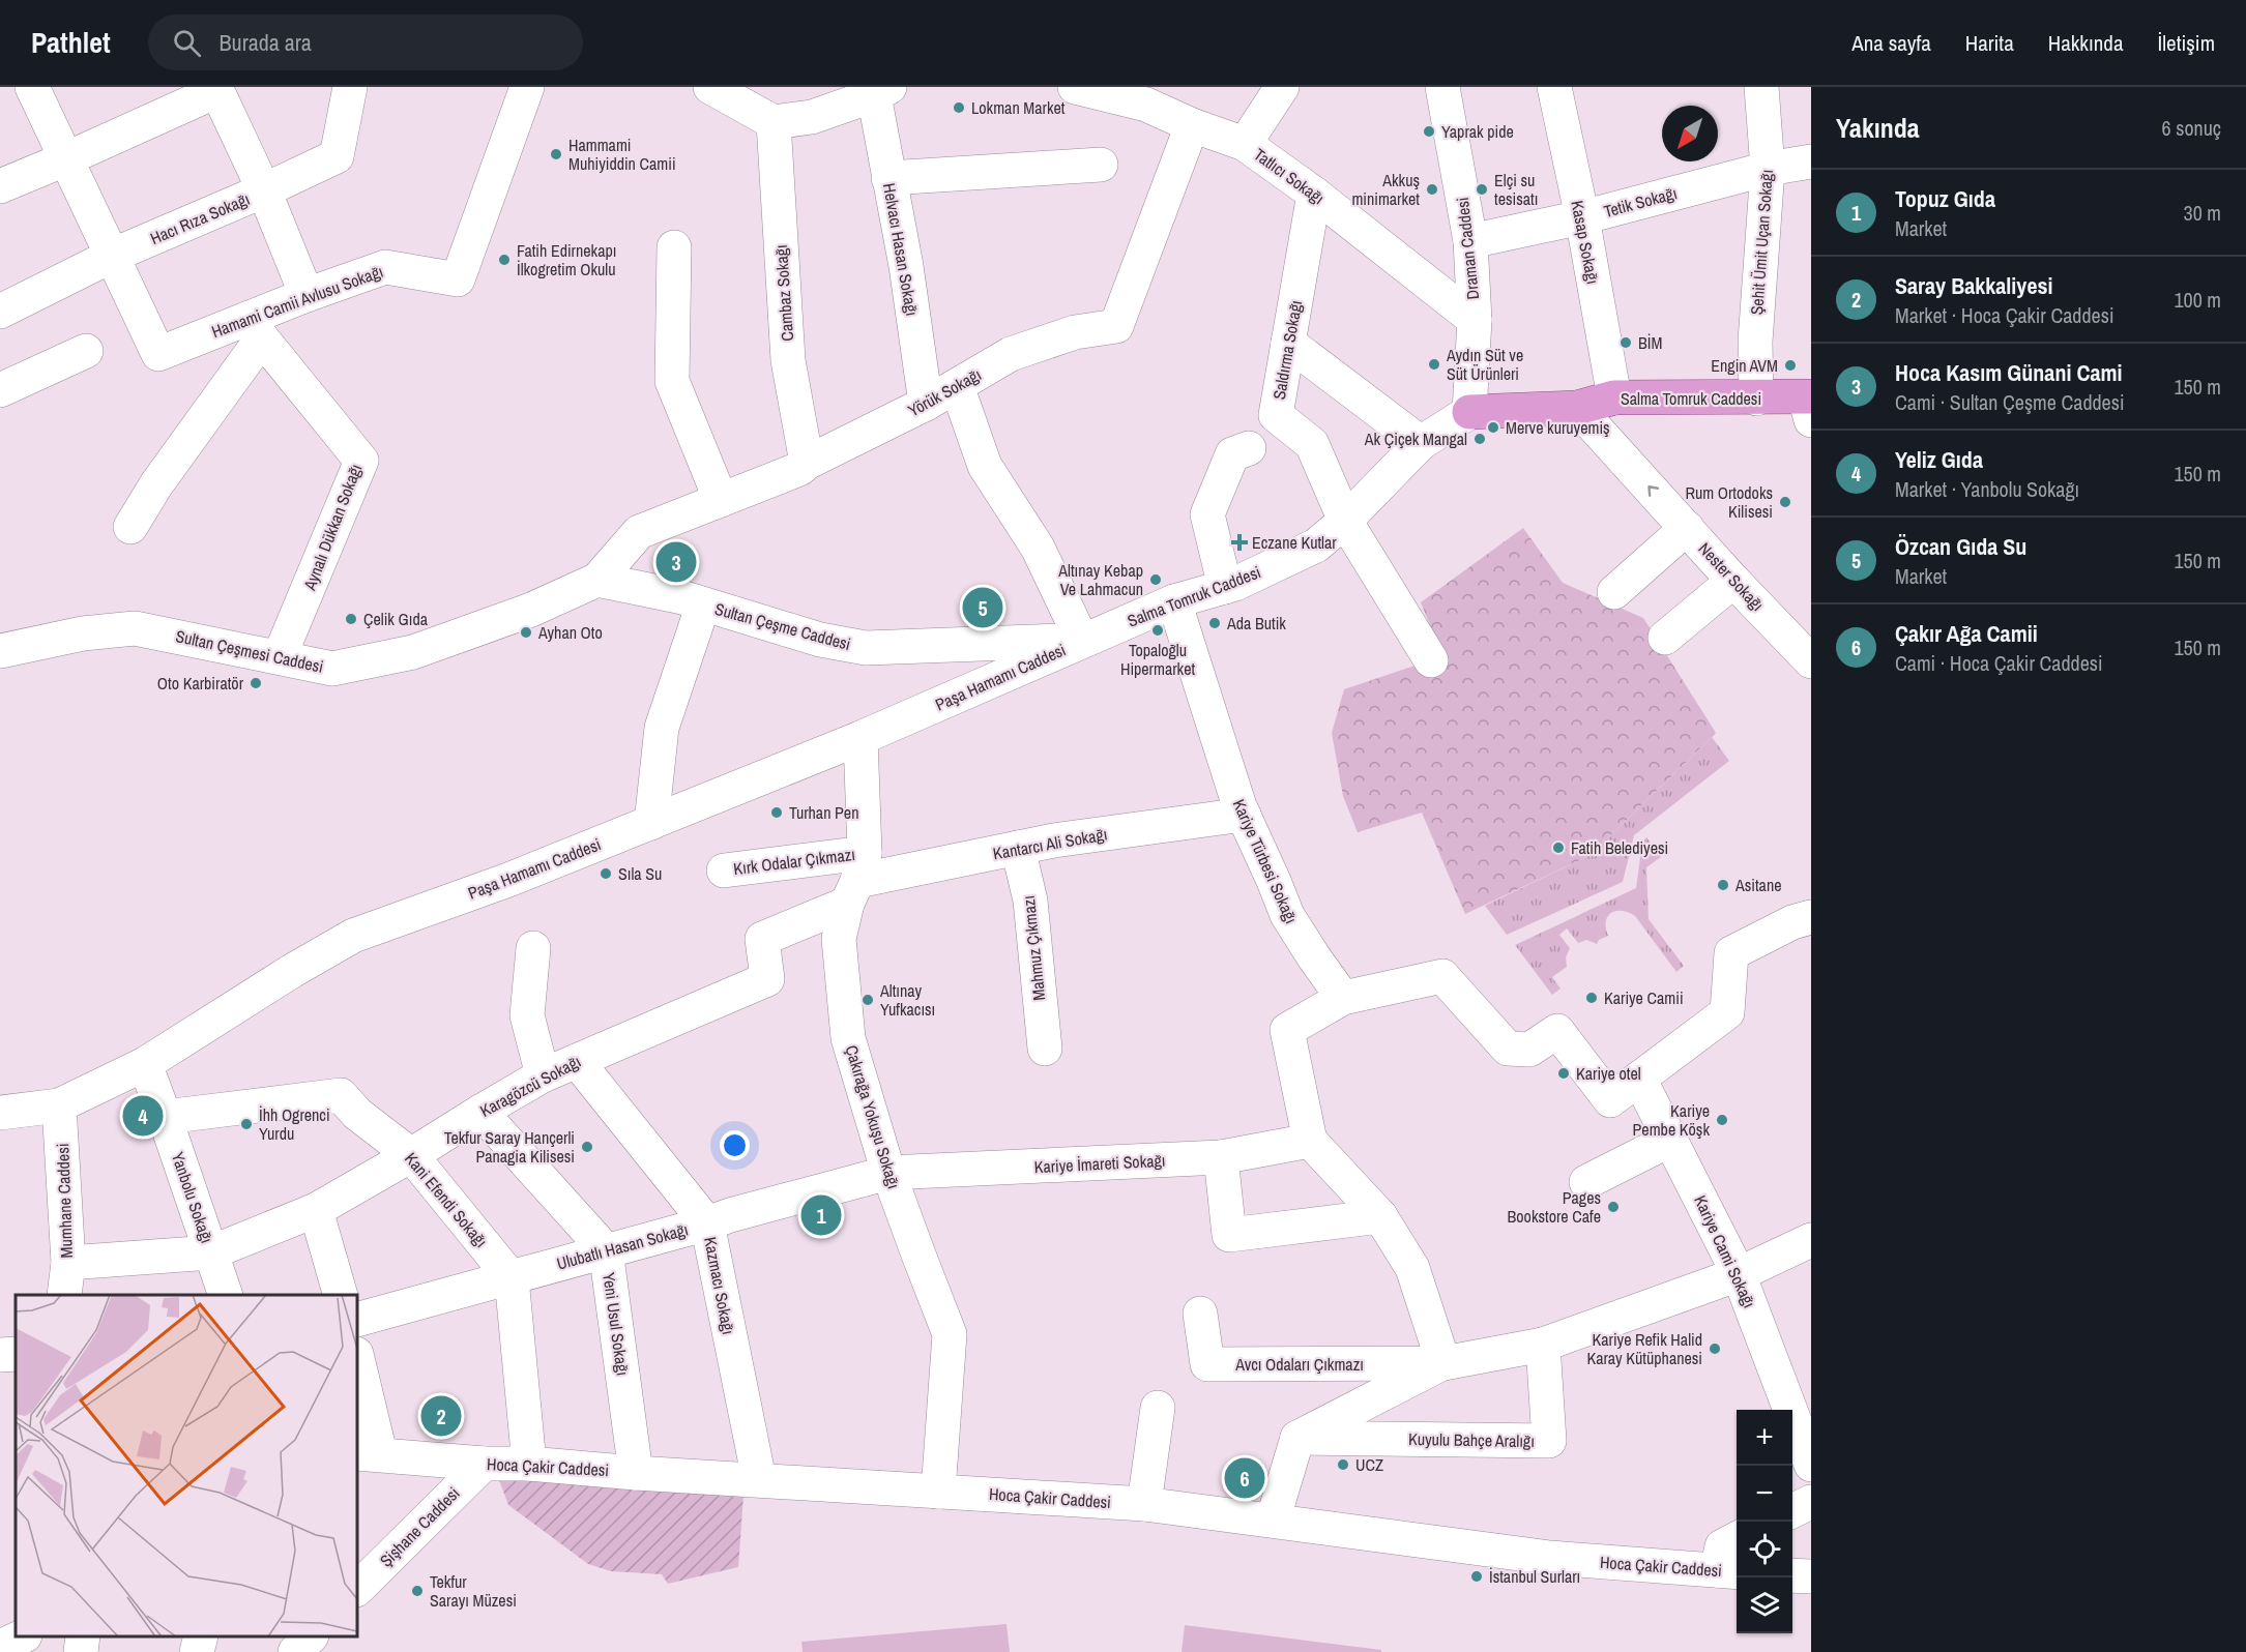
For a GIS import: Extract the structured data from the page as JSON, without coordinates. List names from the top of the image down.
{
  "streets": {
    "main road": ["Salma Tomruk Caddesi"],
    "street": [
      "Tatlıcı Sokağı",
      "Tetik Sokağı",
      "Hacı Rıza Sokağı",
      "Kasap Sokağı",
      "Şehit Ümit Uçan Sokağı",
      "Draman Caddesi",
      "Helvacı Hasan Sokağı",
      "Cambaz Sokağı",
      "Hamami Camii Avlusu Sokağı",
      "Saldırma Sokağı",
      "Yörük Sokağı",
      "Aynalı Dükkan Sokağı",
      "Nester Sokağı",
      "Sultan Çeşme Caddesi",
      "Sultan Çeşmesi Caddesi",
      "Paşa Hamamı Caddesi",
      "Kantarcı Ali Sokağı",
      "Kırk Odalar Çıkmazı",
      "Kariye Türbesi Sokağı",
      "Mahmuz Çıkmazı",
      "Karagözcü Sokağı",
      "Çakırağa Yokuşu Sokağı",
      "Kariye İmareti Sokağı",
      "Yanbolu Sokağı",
      "Kani Efendi Sokağı",
      "Mumhane Caddesi",
      "Ulubatlı Hasan Sokağı",
      "Kariye Cami Sokağı",
      "Kazmacı Sokağı",
      "Yeni Usul Sokağı",
      "Avcı Odaları Çıkmazı",
      "Kuyulu Bahçe Aralığı",
      "Hoca Çakir Caddesi",
      "Şişhane Caddesi"
    ]
  },
  "crossings": [
    ["Tatlıcı Sokağı", "Draman Caddesi"],
    ["Tatlıcı Sokağı", "Saldırma Sokağı"],
    ["Tatlıcı Sokağı", "Yörük Sokağı"],
    ["Tetik Sokağı", "Kasap Sokağı"],
    ["Tetik Sokağı", "Şehit Ümit Uçan Sokağı"],
    ["Tetik Sokağı", "Draman Caddesi"],
    ["Hacı Rıza Sokağı", "Hamami Camii Avlusu Sokağı"],
    ["Kasap Sokağı", "Salma Tomruk Caddesi"],
    ["Şehit Ümit Uçan Sokağı", "Salma Tomruk Caddesi"],
    ["Draman Caddesi", "Salma Tomruk Caddesi"],
    ["Helvacı Hasan Sokağı", "Yörük Sokağı"],
    ["Cambaz Sokağı", "Yörük Sokağı"],
    ["Hamami Camii Avlusu Sokağı", "Aynalı Dükkan Sokağı"],
    ["Saldırma Sokağı", "Salma Tomruk Caddesi"],
    ["Yörük Sokağı", "Sultan Çeşme Caddesi"],
    ["Yörük Sokağı", "Sultan Çeşmesi Caddesi"],
    ["Salma Tomruk Caddesi", "Nester Sokağı"],
    ["Salma Tomruk Caddesi", "Sultan Çeşme Caddesi"],
    ["Salma Tomruk Caddesi", "Paşa Hamamı Caddesi"],
    ["Salma Tomruk Caddesi", "Kariye Türbesi Sokağı"],
    ["Aynalı Dükkan Sokağı", "Sultan Çeşmesi Caddesi"],
    ["Sultan Çeşme Caddesi", "Sultan Çeşmesi Caddesi"],
    ["Sultan Çeşme Caddesi", "Paşa Hamamı Caddesi"],
    ["Paşa Hamamı Caddesi", "Çakırağa Yokuşu Sokağı"],
    ["Paşa Hamamı Caddesi", "Yanbolu Sokağı"],
    ["Paşa Hamamı Caddesi", "Mumhane Caddesi"],
    ["Kantarcı Ali Sokağı", "Kırk Odalar Çıkmazı"],
    ["Kantarcı Ali Sokağı", "Kariye Türbesi Sokağı"],
    ["Kantarcı Ali Sokağı", "Mahmuz Çıkmazı"],
    ["Kantarcı Ali Sokağı", "Karagözcü Sokağı"],
    ["Kantarcı Ali Sokağı", "Çakırağa Yokuşu Sokağı"],
    ["Kırk Odalar Çıkmazı", "Karagözcü Sokağı"],
    ["Kırk Odalar Çıkmazı", "Çakırağa Yokuşu Sokağı"],
    ["Karagözcü Sokağı", "Çakırağa Yokuşu Sokağı"],
    ["Karagözcü Sokağı", "Yanbolu Sokağı"],
    ["Karagözcü Sokağı", "Kani Efendi Sokağı"],
    ["Karagözcü Sokağı", "Mumhane Caddesi"],
    ["Karagözcü Sokağı", "Kazmacı Sokağı"],
    ["Karagözcü Sokağı", "Yeni Usul Sokağı"],
    ["Çakırağa Yokuşu Sokağı", "Kariye İmareti Sokağı"],
    ["Çakırağa Yokuşu Sokağı", "Ulubatlı Hasan Sokağı"],
    ["Çakırağa Yokuşu Sokağı", "Hoca Çakir Caddesi"],
    ["Kariye İmareti Sokağı", "Ulubatlı Hasan Sokağı"],
    ["Yanbolu Sokağı", "Kani Efendi Sokağı"],
    ["Kani Efendi Sokağı", "Ulubatlı Hasan Sokağı"],
    ["Ulubatlı Hasan Sokağı", "Kazmacı Sokağı"],
    ["Ulubatlı Hasan Sokağı", "Yeni Usul Sokağı"],
    ["Kazmacı Sokağı", "Hoca Çakir Caddesi"],
    ["Yeni Usul Sokağı", "Hoca Çakir Caddesi"],
    ["Hoca Çakir Caddesi", "Şişhane Caddesi"]
  ],
  "places": {
    "other": [
      "Lokman Market",
      "Yaprak pide",
      "Hammami Muhiyiddin Camii",
      "Akkuş minimarket",
      "Elçi su tesisatı",
      "Fatih Edirnekapı İlkogretim Okulu",
      "BİM",
      "Aydın Süt ve Süt Ürünleri",
      "Engin AVM",
      "Merve kuruyemiş",
      "Ak Çiçek Mangal",
      "Rum Ortodoks Kilisesi",
      "Altınay Kebap Ve Lahmacun",
      "Çelik Gıda",
      "Ada Butik",
      "Topaloğlu Hipermarket",
      "Ayhan Oto",
      "Oto Karbiratör",
      "Turhan Pen",
      "Fatih Belediyesi",
      "Sıla Su",
      "Asitane",
      "Kariye Camii",
      "Altınay Yufkacısı",
      "Kariye otel",
      "Kariye Pembe Köşk",
      "İhh Ogrenci Yurdu",
      "Tekfur Saray Hançerli Panagia Kilisesi",
      "Pages Bookstore Cafe",
      "Kariye Refik Halid Karay Kütüphanesi",
      "UCZ",
      "İstanbul Surları",
      "Tekfur Sarayı Müzesi"
    ],
    "health": ["Eczane Kutlar"]
  },
  "north": "bottom left",
  "page": {
    "header": "Pathlet",
    "search": "Burada ara",
    "nav": [
      "Ana sayfa",
      "Harita",
      "Hakkında",
      "İletişim"
    ],
    "heading": ["Yakında", "6 sonuç"],
    "list": [
      {
        "mark": "1",
        "name": "Topuz Gıda",
        "note": "Market",
        "value": "30 m"
      },
      {
        "mark": "2",
        "name": "Saray Bakkaliyesi",
        "note": "Market · Hoca Çakir Caddesi",
        "value": "100 m"
      },
      {
        "mark": "3",
        "name": "Hoca Kasım Günani Cami",
        "note": "Cami · Sultan Çeşme Caddesi",
        "value": "150 m"
      },
      {
        "mark": "4",
        "name": "Yeliz Gıda",
        "note": "Market · Yanbolu Sokağı",
        "value": "150 m"
      },
      {
        "mark": "5",
        "name": "Özcan Gıda Su",
        "note": "Market",
        "value": "150 m"
      },
      {
        "mark": "6",
        "name": "Çakır Ağa Camii",
        "note": "Cami · Hoca Çakir Caddesi",
        "value": "150 m"
      }
    ],
    "pins": [
      "3",
      "5",
      "4",
      "1",
      "2",
      "6"
    ],
    "map_buttons": ["+", "−"]
  }
}
